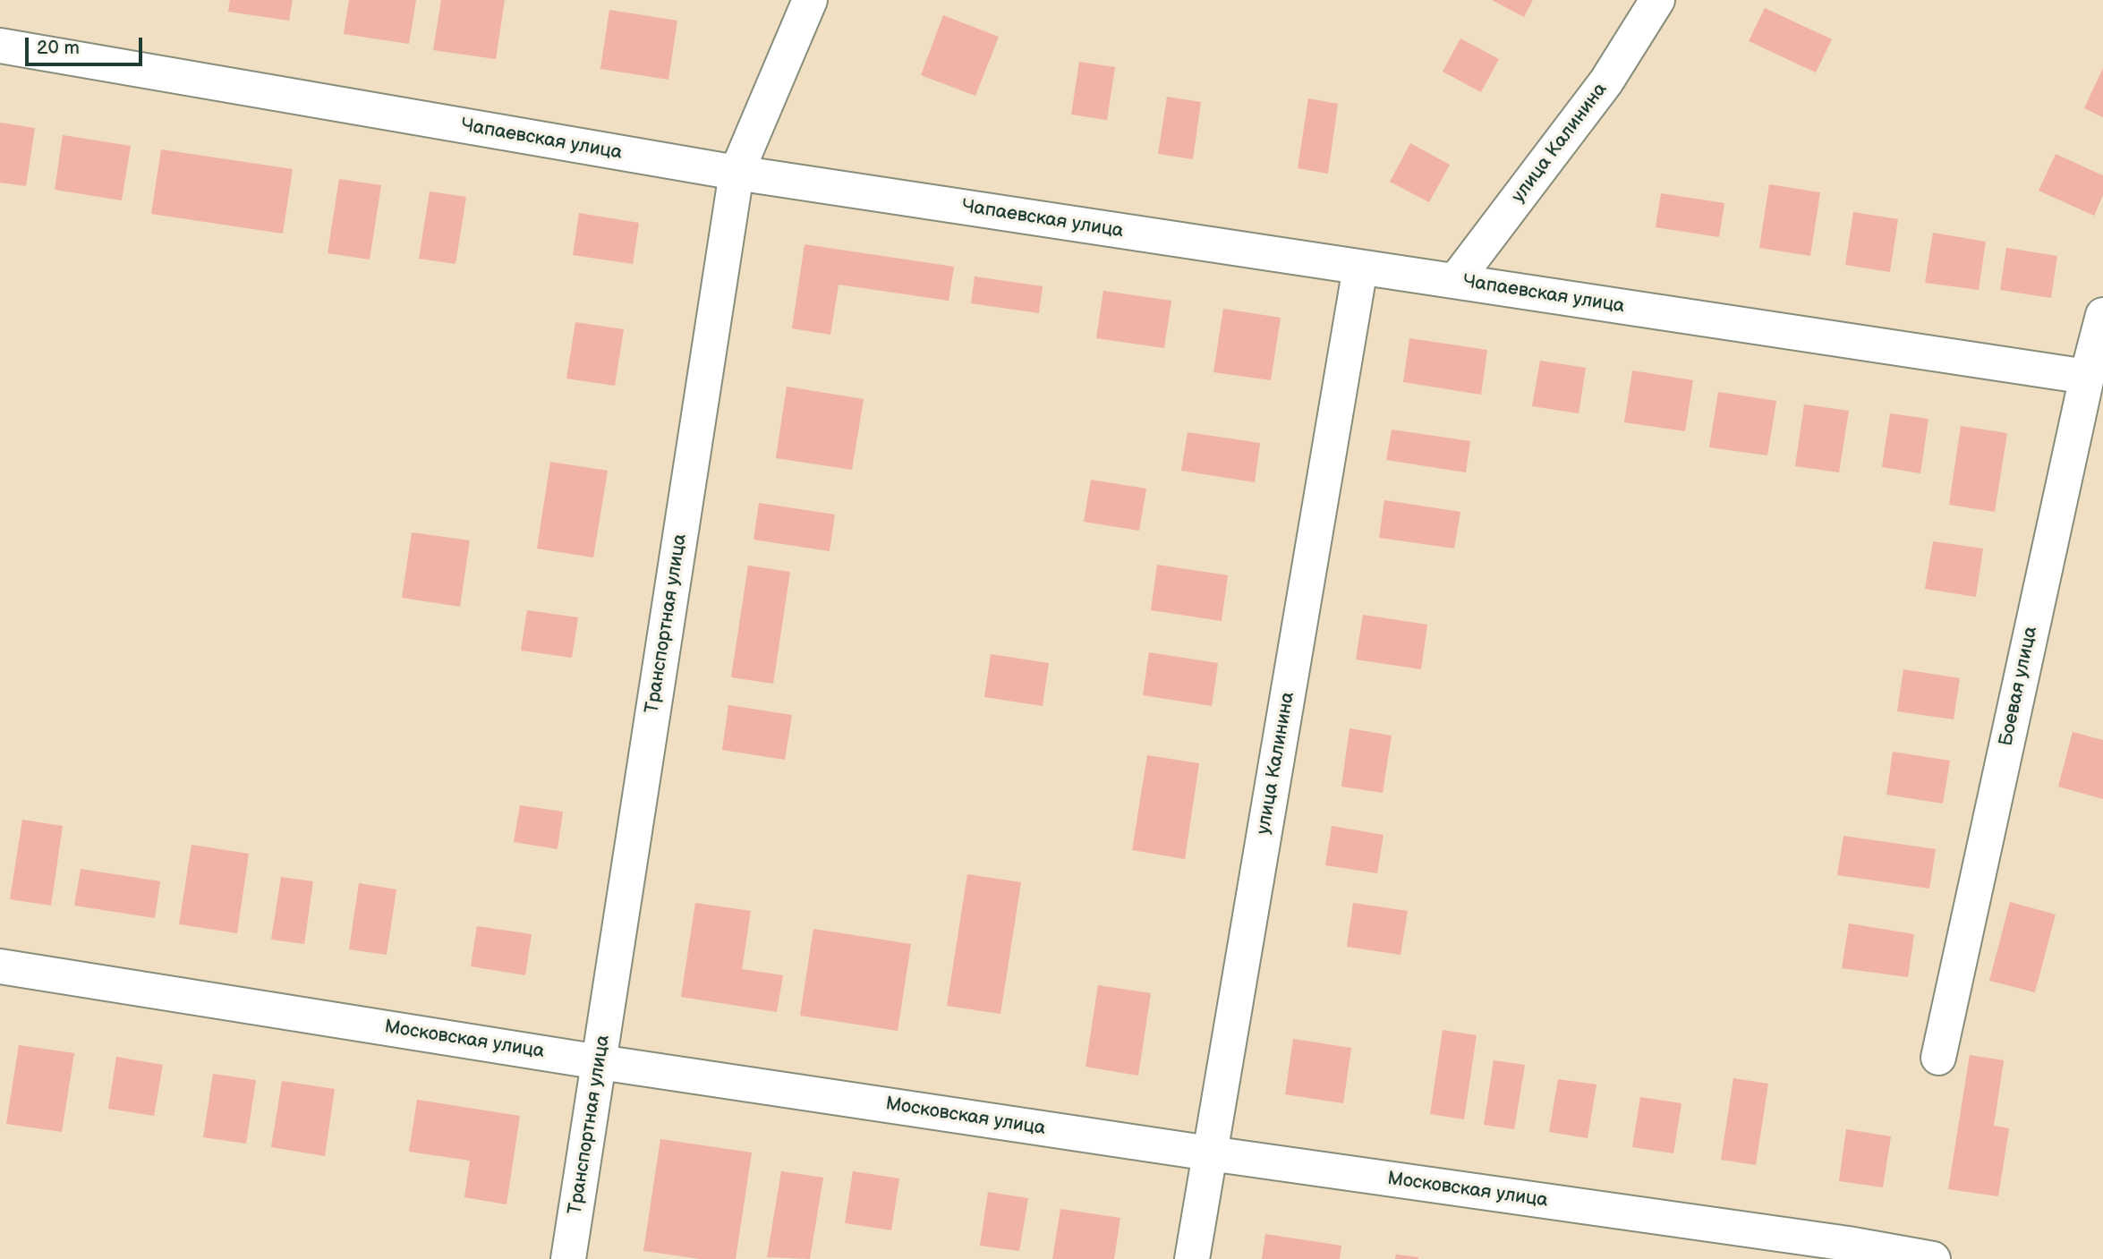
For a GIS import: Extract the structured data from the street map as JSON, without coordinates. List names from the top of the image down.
{
  "streets": {
    "street": [
      "Чапаевская улица",
      "улица Калинина",
      "Транспортная улица",
      "Боевая улица",
      "Московская улица"
    ]
  },
  "crossings": [
    ["Чапаевская улица", "улица Калинина"],
    ["Чапаевская улица", "Транспортная улица"],
    ["Чапаевская улица", "Боевая улица"],
    ["улица Калинина", "Московская улица"],
    ["Транспортная улица", "Московская улица"]
  ],
  "scale_bar": "20 m"
}
